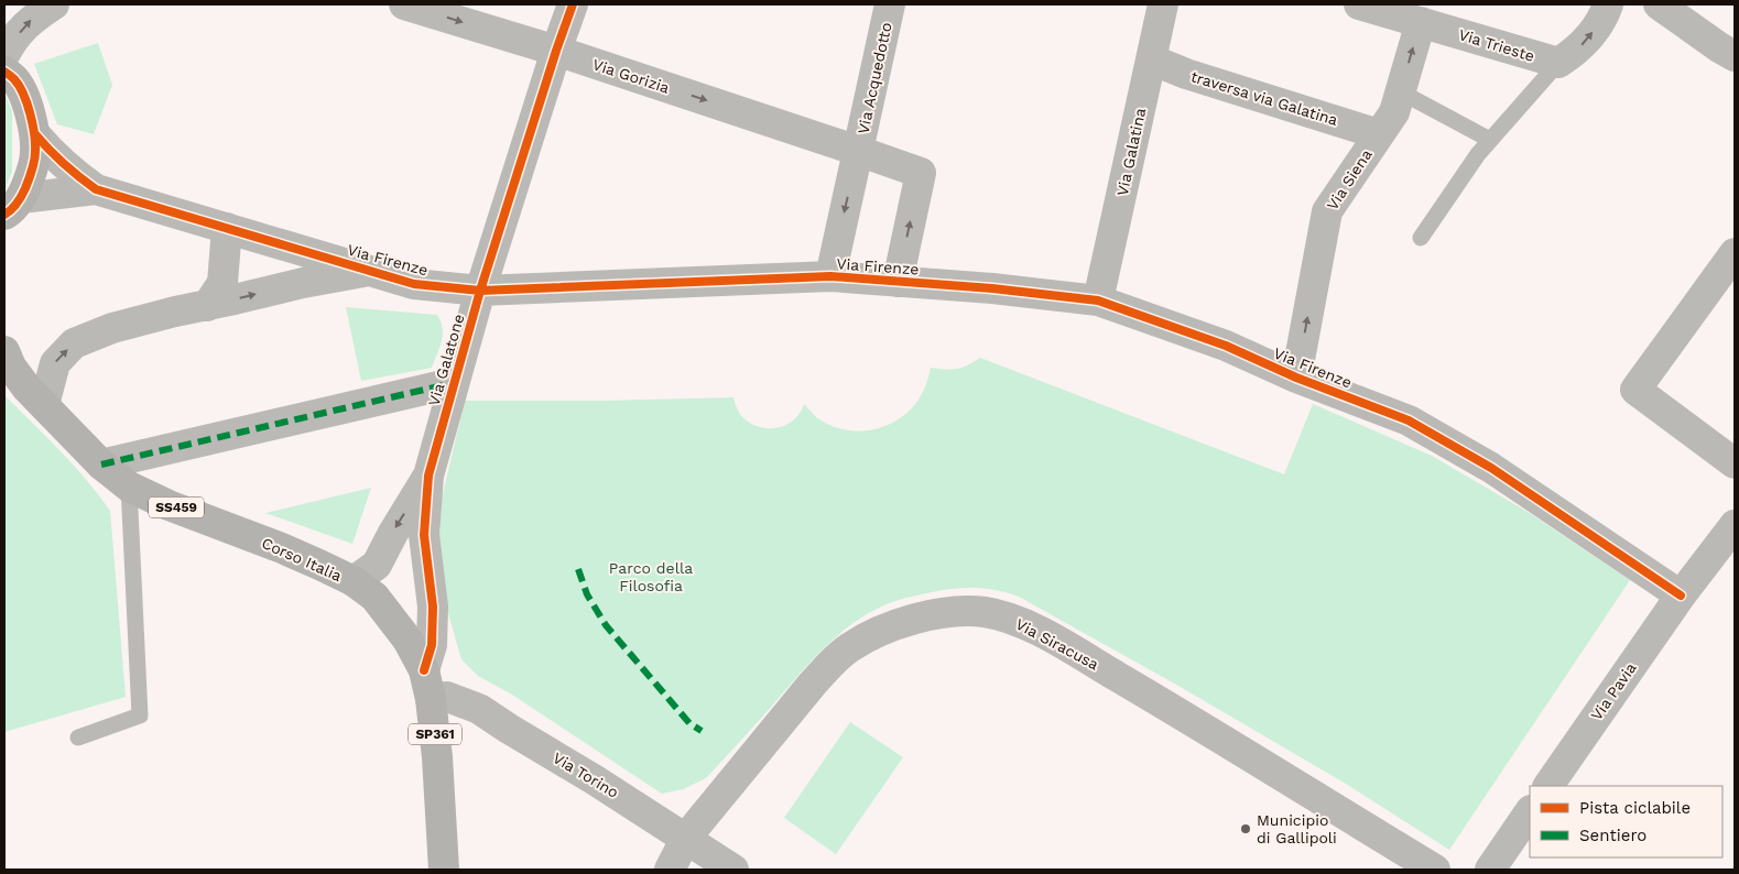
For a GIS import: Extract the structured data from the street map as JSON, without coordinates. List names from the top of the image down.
{
  "streets": {
    "main road": ["SS459", "Corso Italia", "SP361"],
    "street": [
      "Via Trieste",
      "Via Gorizia",
      "Via Acquedotto",
      "traversa via Galatina",
      "Via Galatina",
      "Via Siena",
      "Via Firenze",
      "Via Galatone",
      "Via Siracusa",
      "Via Pavia",
      "Via Torino"
    ]
  },
  "crossings": [
    ["Via Trieste", "Via Siena"],
    ["Via Gorizia", "Via Acquedotto"],
    ["Via Gorizia", "Via Firenze"],
    ["Via Gorizia", "Via Galatone"],
    ["Via Acquedotto", "Via Firenze"],
    ["traversa via Galatina", "Via Galatina"],
    ["traversa via Galatina", "Via Siena"],
    ["Via Galatina", "Via Firenze"],
    ["Via Siena", "Via Firenze"],
    ["Via Firenze", "Via Galatone"],
    ["Via Firenze", "Corso Italia"],
    ["Via Firenze", "Via Pavia"],
    ["Via Galatone", "Corso Italia"],
    ["Corso Italia", "Via Torino"],
    ["Via Siracusa", "Via Torino"]
  ],
  "one_way": ["Via Acquedotto", "Via Siena"],
  "parks": ["Parco della Filosofia"],
  "places": ["Municipio di Gallipoli"],
  "legend": ["Pista ciclabile", "Sentiero"]
}
